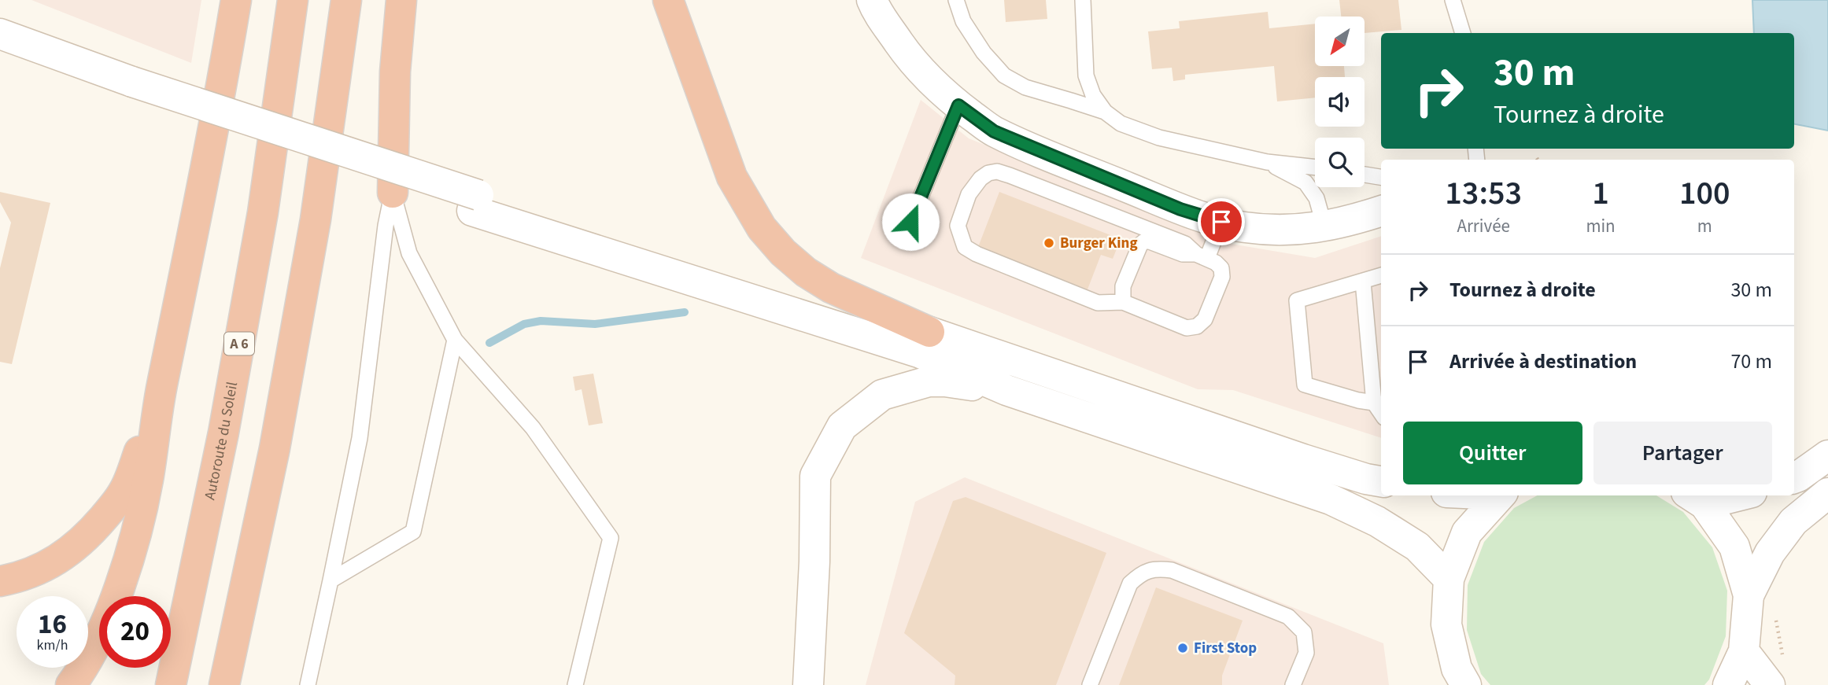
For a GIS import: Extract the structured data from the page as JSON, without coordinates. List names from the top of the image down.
{
  "streets": {
    "highway": ["A 6", "Autoroute du Soleil"]
  },
  "places": ["Burger King", "First Stop"],
  "north": "bottom left",
  "page": {
    "turn": ["30 m", "Tournez à droite"],
    "eta": [
      "13:53",
      "Arrivée",
      "1",
      "min",
      "100",
      "m"
    ],
    "list": [
      {
        "name": "Tournez à droite",
        "value": "30 m"
      },
      {
        "name": "Arrivée à destination",
        "value": "70 m"
      }
    ],
    "buttons": ["Quitter", "Partager"],
    "speed": "16 km/h",
    "limit": "20"
  }
}
